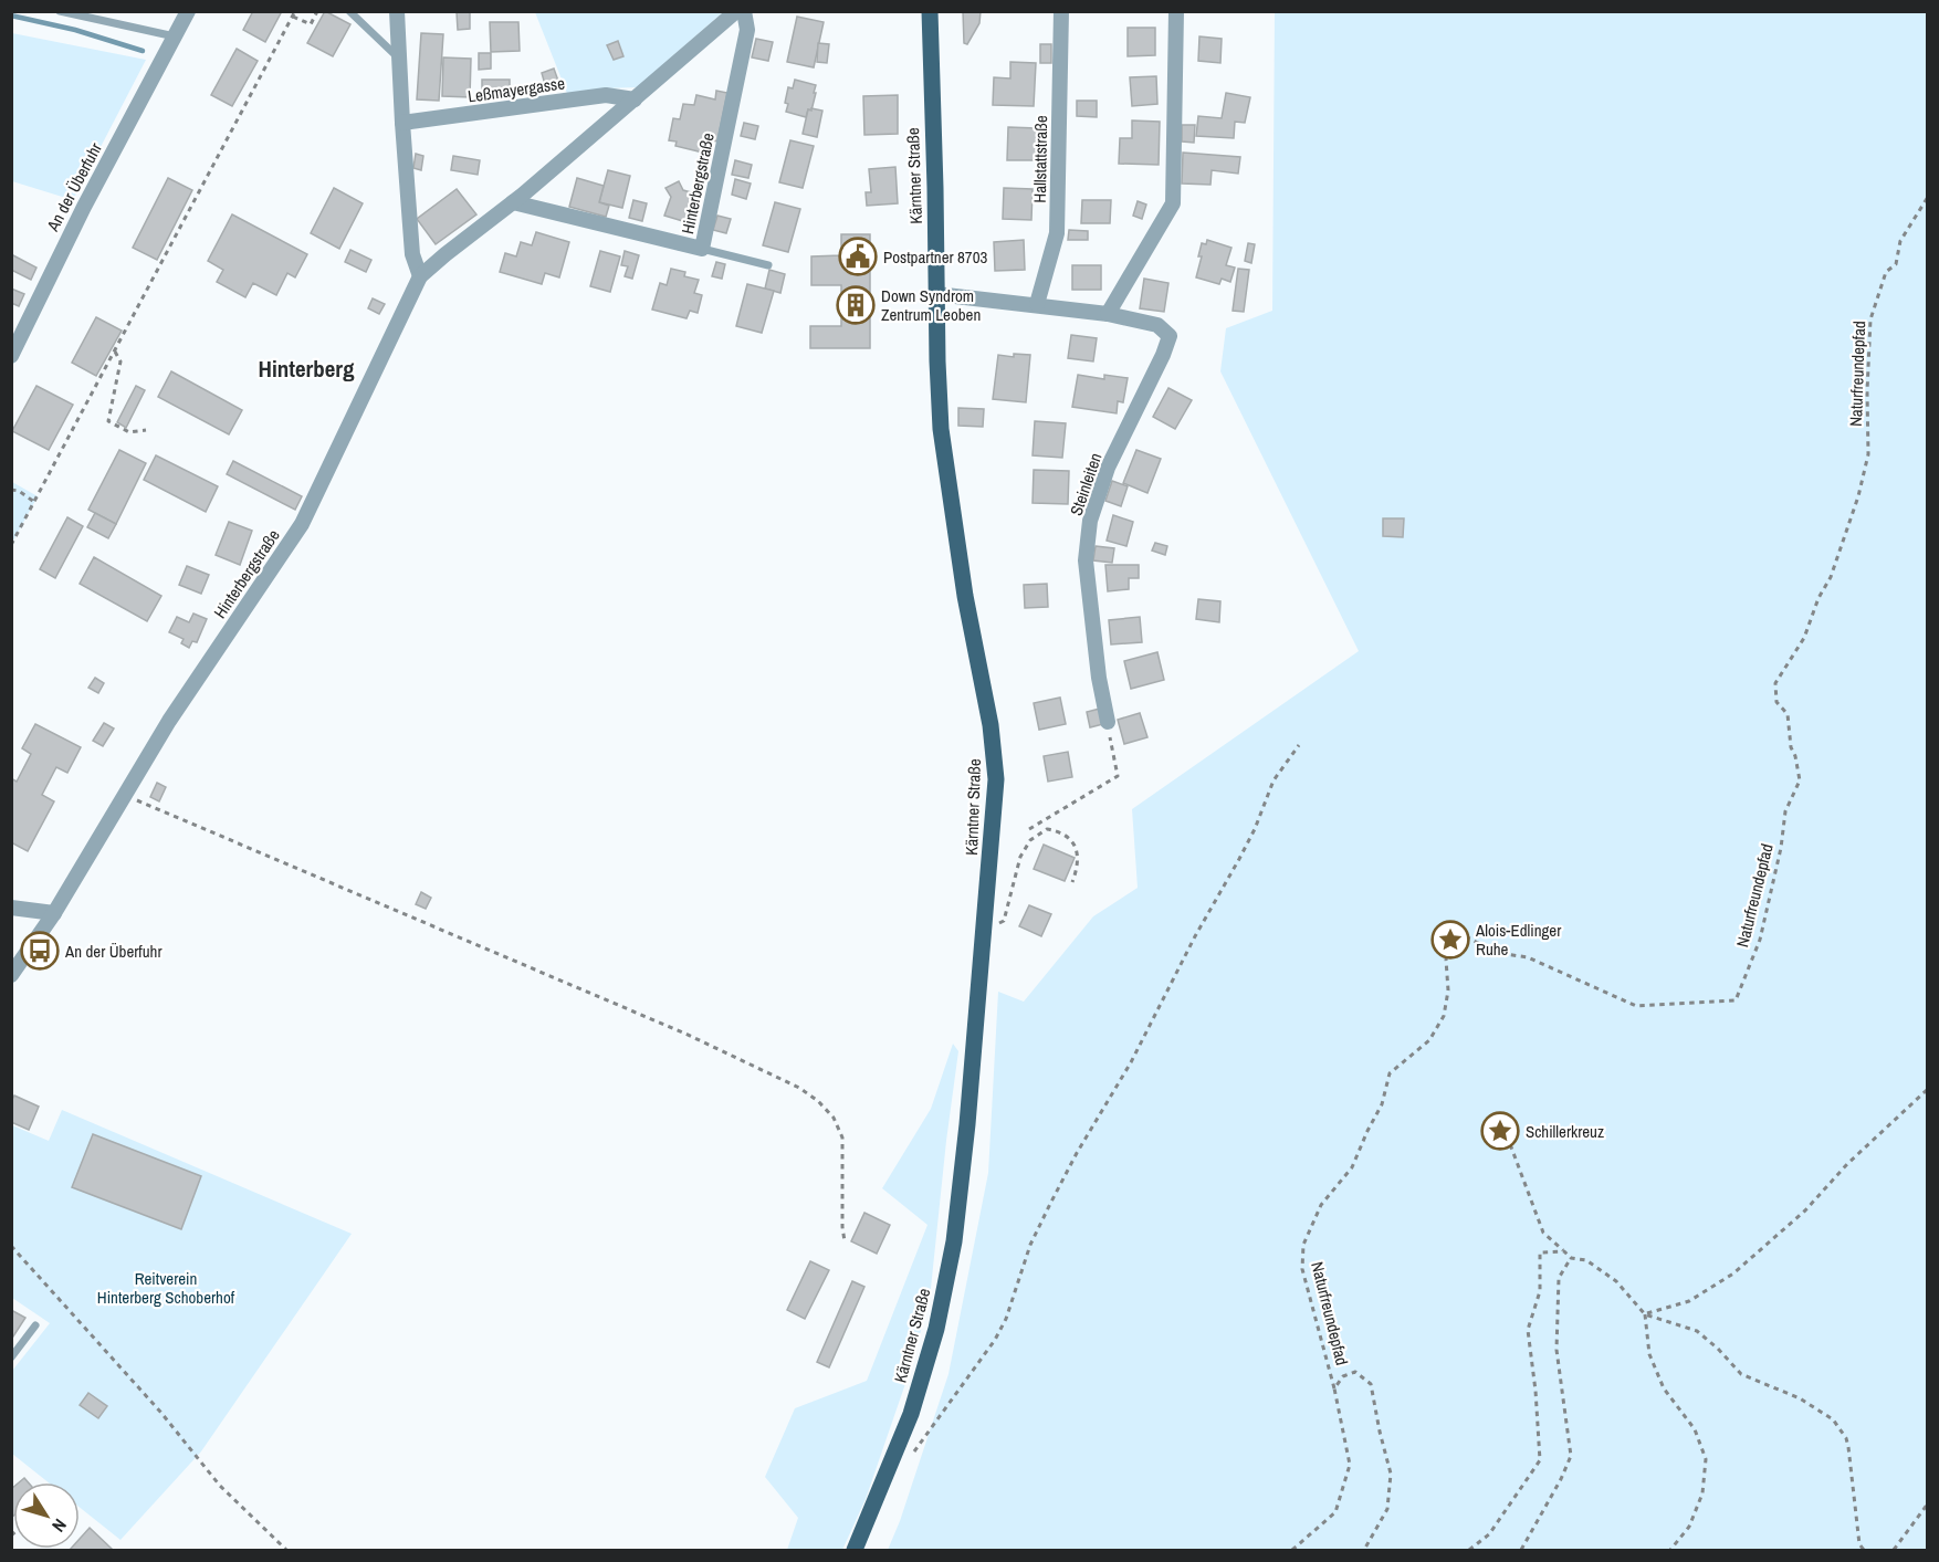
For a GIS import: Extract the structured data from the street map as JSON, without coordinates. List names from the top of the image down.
{
  "streets": {
    "main road": ["Kärntner Straße"],
    "street": [
      "Leßmayergasse",
      "Hallstattstraße",
      "Hinterbergstraße",
      "An der Überfuhr",
      "Steinleiten"
    ],
    "path": ["Naturfreundepfad"]
  },
  "crossings": [
    ["Leßmayergasse", "Hinterbergstraße"],
    ["Hallstattstraße", "Steinleiten"],
    ["Kärntner Straße", "Steinleiten"]
  ],
  "districts": ["Hinterberg"],
  "parks": ["Reitverein Hinterberg Schoberhof"],
  "places": {
    "public building": ["Postpartner 8703"],
    "building": ["Down Syndrom Zentrum Leoben"],
    "place": ["Alois-Edlinger Ruhe", "Schillerkreuz"],
    "bus stop": ["An der Überfuhr"]
  },
  "north": "bottom right"
}
